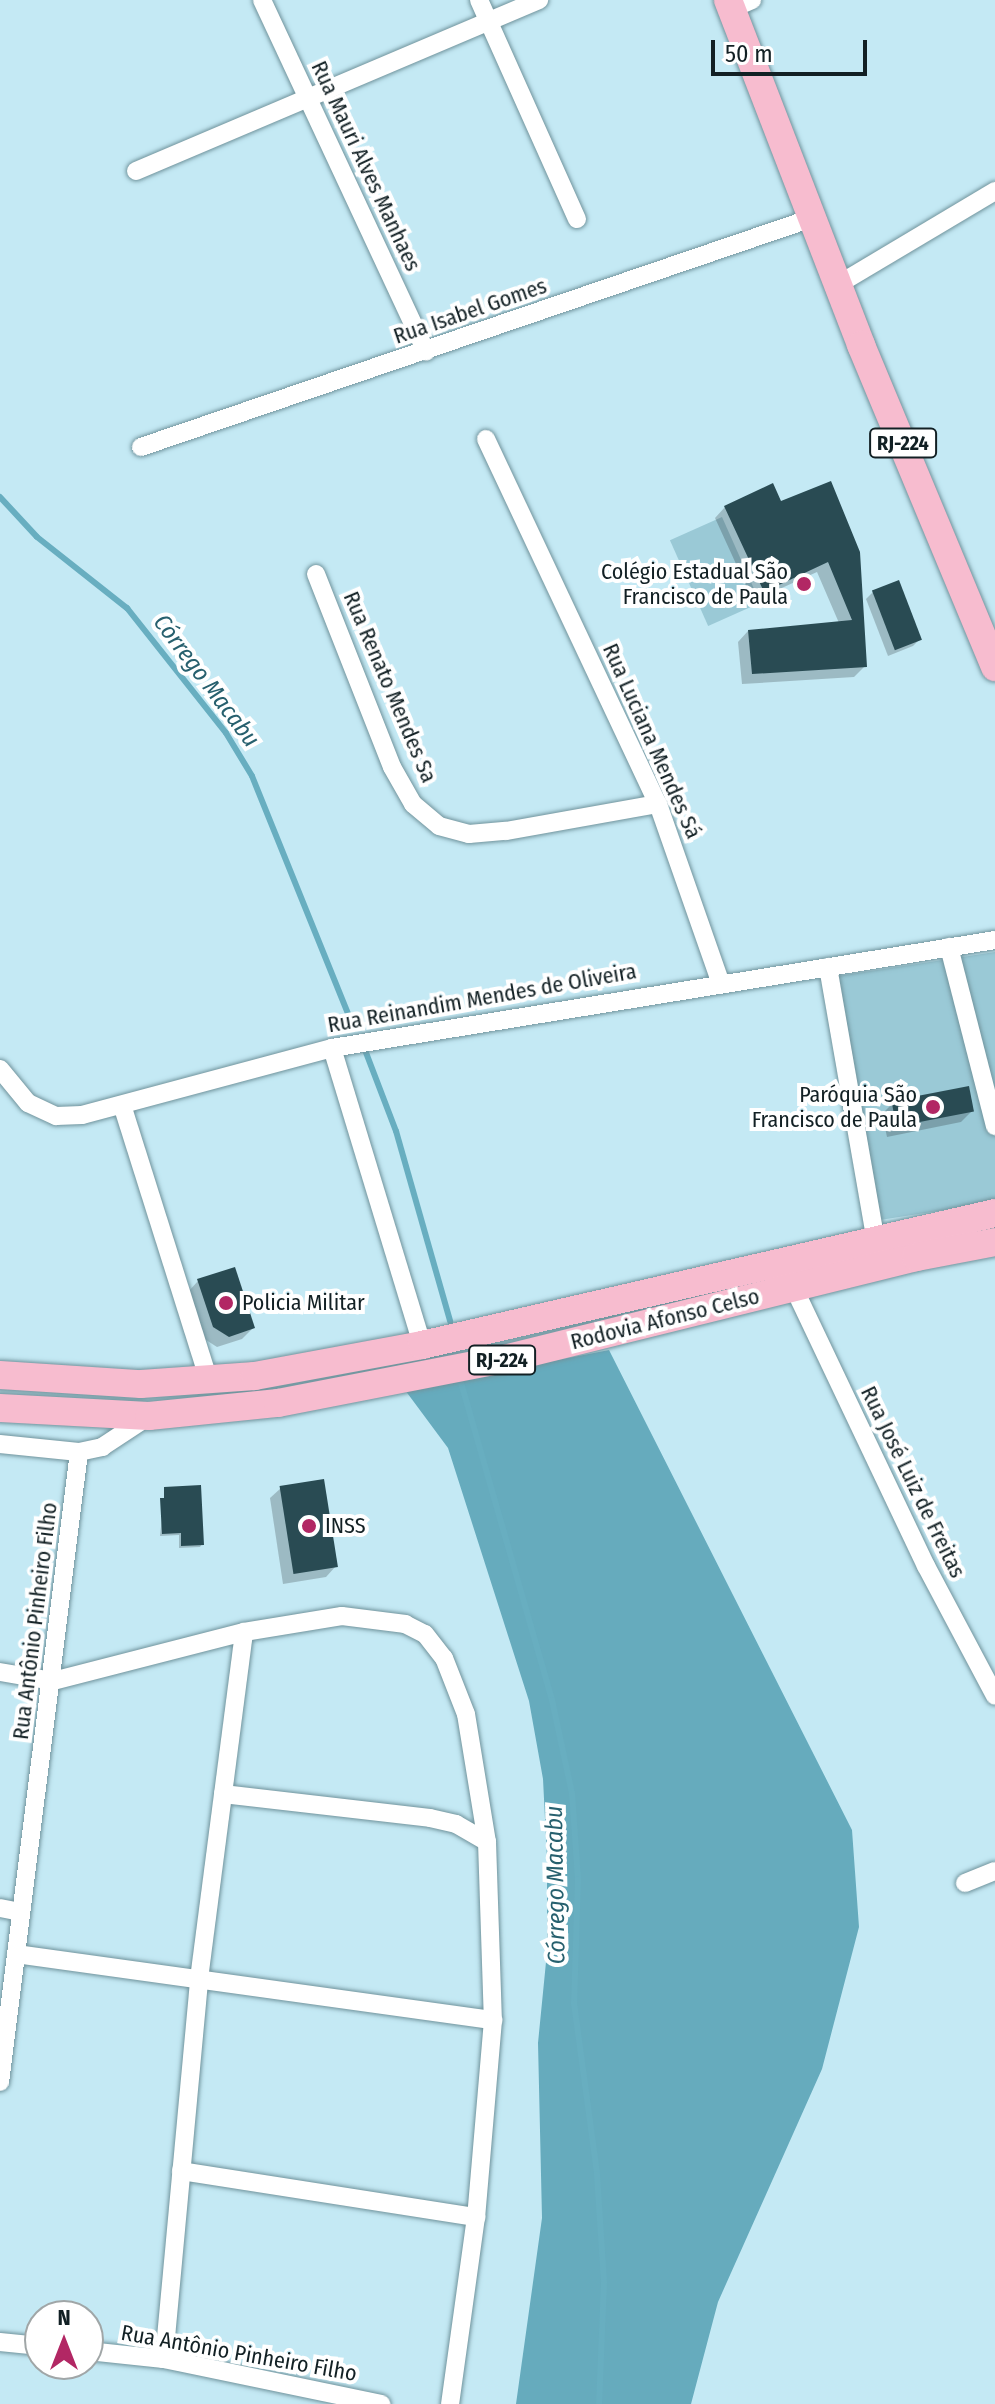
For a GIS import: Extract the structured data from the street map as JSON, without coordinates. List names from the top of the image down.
{
  "streets": {
    "main road": ["RJ-224", "Rodovia Afonso Celso"],
    "street": [
      "Rua Mauri Alves Manhaes",
      "Rua Isabel Gomes",
      "Rua Renato Mendes Sa",
      "Rua Luciana Mendes Sá",
      "Rua Reinandim Mendes de Oliveira",
      "Rua José Luiz de Freitas",
      "Rua Antônio Pinheiro Filho"
    ]
  },
  "crossings": [
    ["Rua Mauri Alves Manhaes", "Rua Isabel Gomes"],
    ["Rua Isabel Gomes", "RJ-224"],
    ["Rua Renato Mendes Sa", "Rua Luciana Mendes Sá"],
    ["Rua Luciana Mendes Sá", "Rua Reinandim Mendes de Oliveira"],
    ["Rodovia Afonso Celso", "Rua José Luiz de Freitas"]
  ],
  "water": ["Córrego Macabu"],
  "places": [
    "Colégio Estadual São Francisco de Paula",
    "Paróquia São Francisco de Paula",
    "Policia Militar",
    "INSS"
  ],
  "scale_bar": "50 m",
  "north": "top"
}
